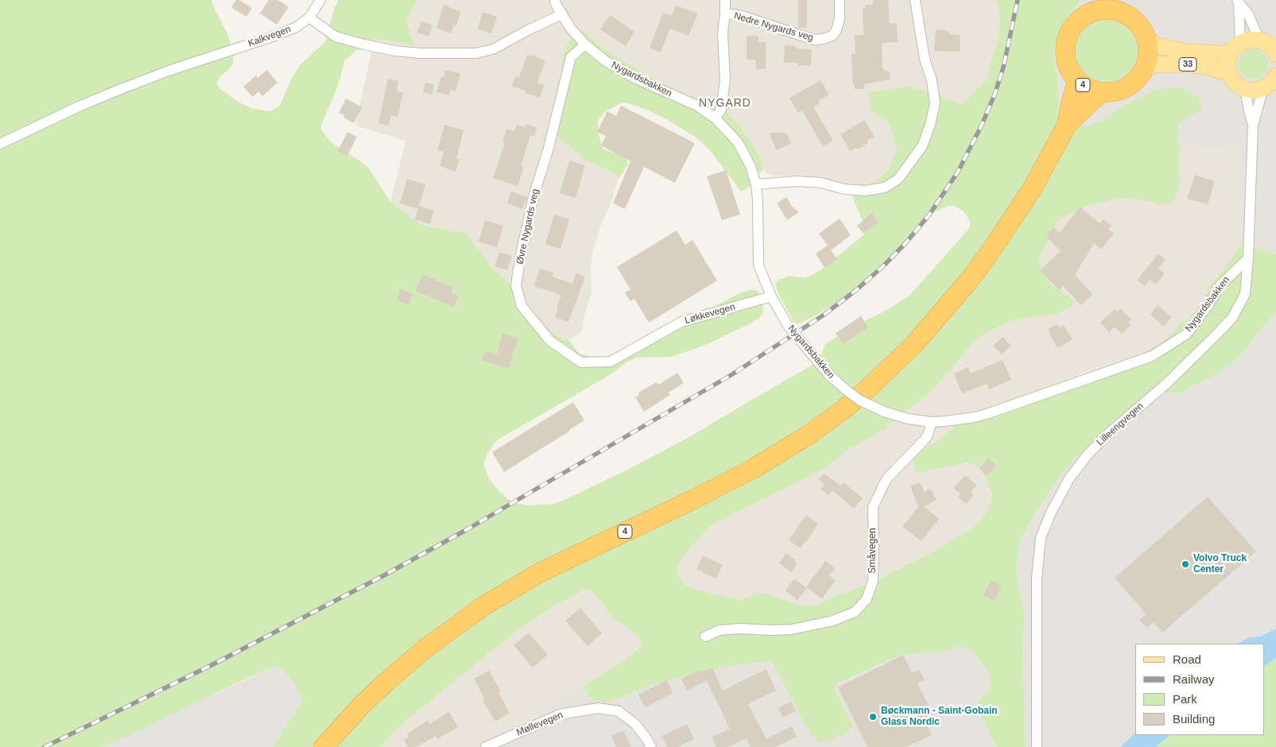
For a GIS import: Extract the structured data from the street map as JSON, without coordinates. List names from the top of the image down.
{
  "streets": {
    "highway": ["4"],
    "main road": ["33"],
    "street": [
      "Nedre Nygards veg",
      "Kalkvegen",
      "Nygardsbakken",
      "Øvre Nygards veg",
      "Løkkevegen",
      "Lilleengvegen",
      "Småvegen",
      "Møllevegen"
    ]
  },
  "crossings": [
    ["33", "4"],
    ["Nygardsbakken", "Øvre Nygards veg"],
    ["Nygardsbakken", "Løkkevegen"],
    ["Nygardsbakken", "Lilleengvegen"],
    ["Nygardsbakken", "Småvegen"],
    ["Øvre Nygards veg", "Løkkevegen"]
  ],
  "districts": ["NYGARD"],
  "places": ["Volvo Truck Center", "Bøckmann - Saint-Gobain Glass Nordic"],
  "legend": [
    "Road",
    "Railway",
    "Park",
    "Building"
  ]
}
